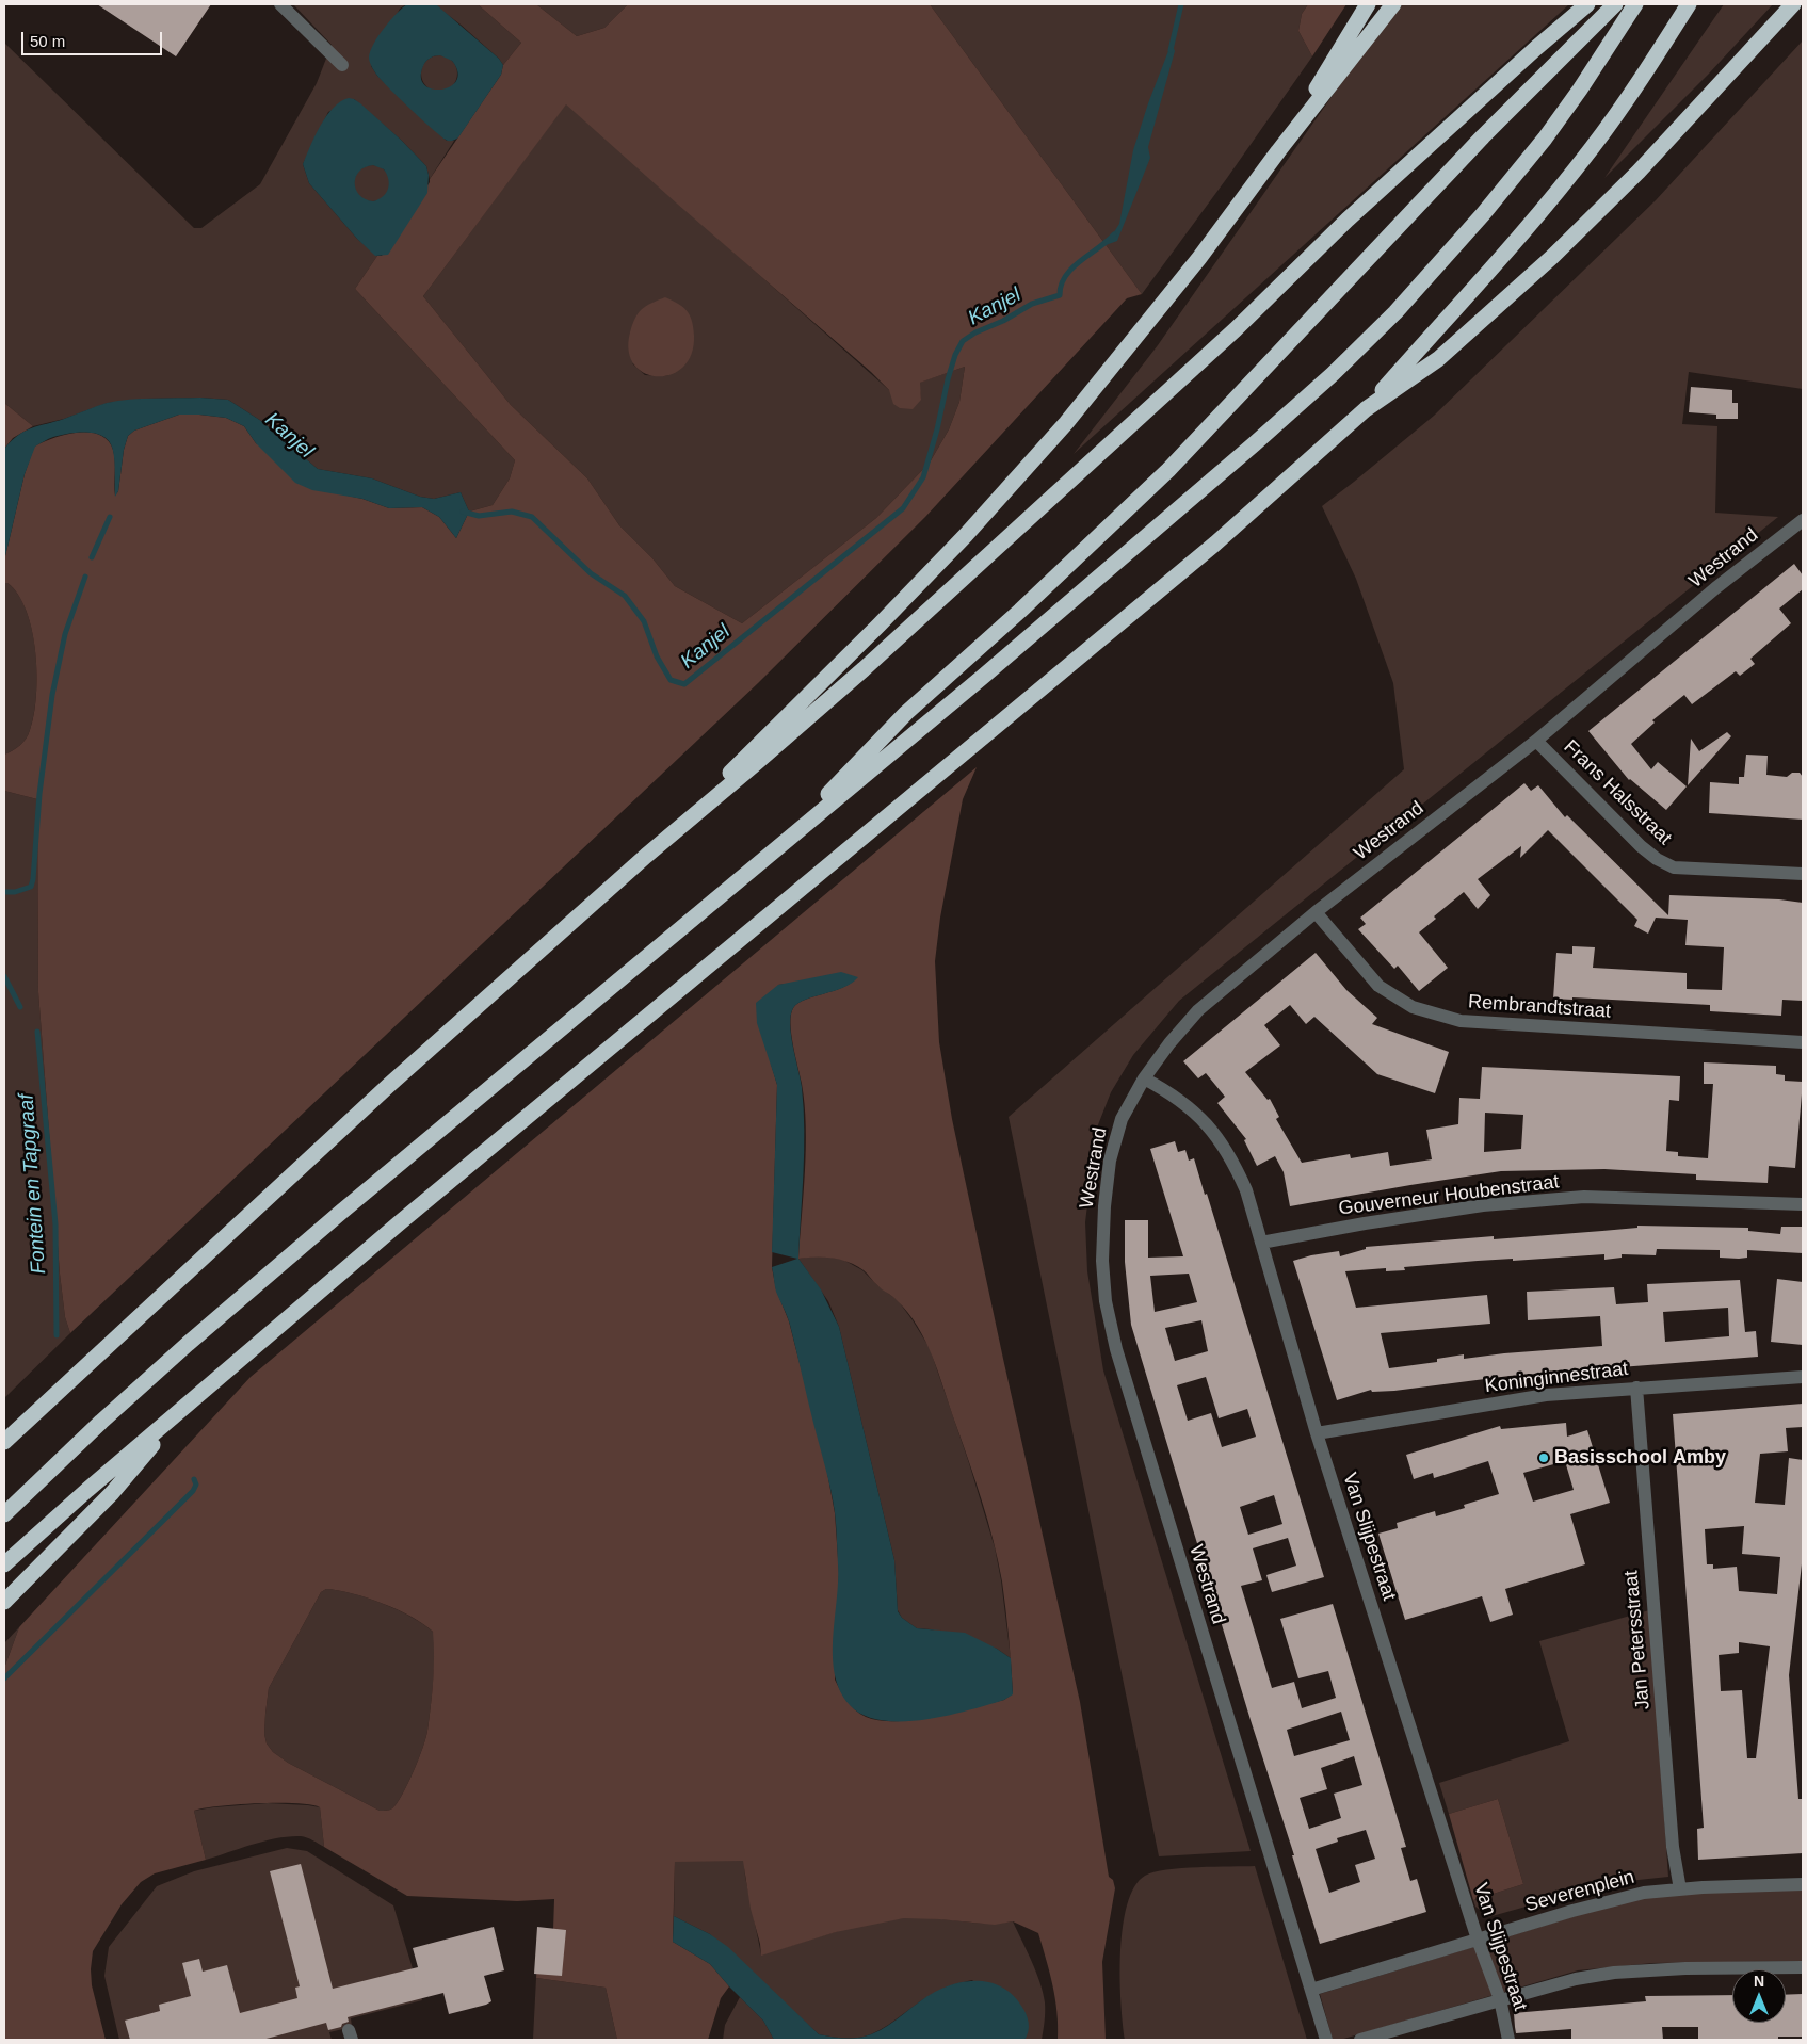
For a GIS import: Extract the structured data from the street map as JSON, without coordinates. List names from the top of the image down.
{
  "streets": {
    "street": [
      "Westrand",
      "Frans Halsstraat",
      "Rembrandtstraat",
      "Gouverneur Houbenstraat",
      "Koninginnestraat",
      "Van Slijpestraat",
      "Jan Petersstraat",
      "Severenplein"
    ]
  },
  "crossings": [
    ["Westrand", "Frans Halsstraat"],
    ["Westrand", "Rembrandtstraat"],
    ["Westrand", "Van Slijpestraat"],
    ["Westrand", "Severenplein"],
    ["Gouverneur Houbenstraat", "Van Slijpestraat"],
    ["Koninginnestraat", "Van Slijpestraat"],
    ["Koninginnestraat", "Jan Petersstraat"],
    ["Van Slijpestraat", "Severenplein"],
    ["Jan Petersstraat", "Severenplein"]
  ],
  "water": ["Kanjel", "Fontein en Tapgraaf"],
  "places": ["Basisschool Amby"],
  "scale_bar": "50 m",
  "north": "top"
}
